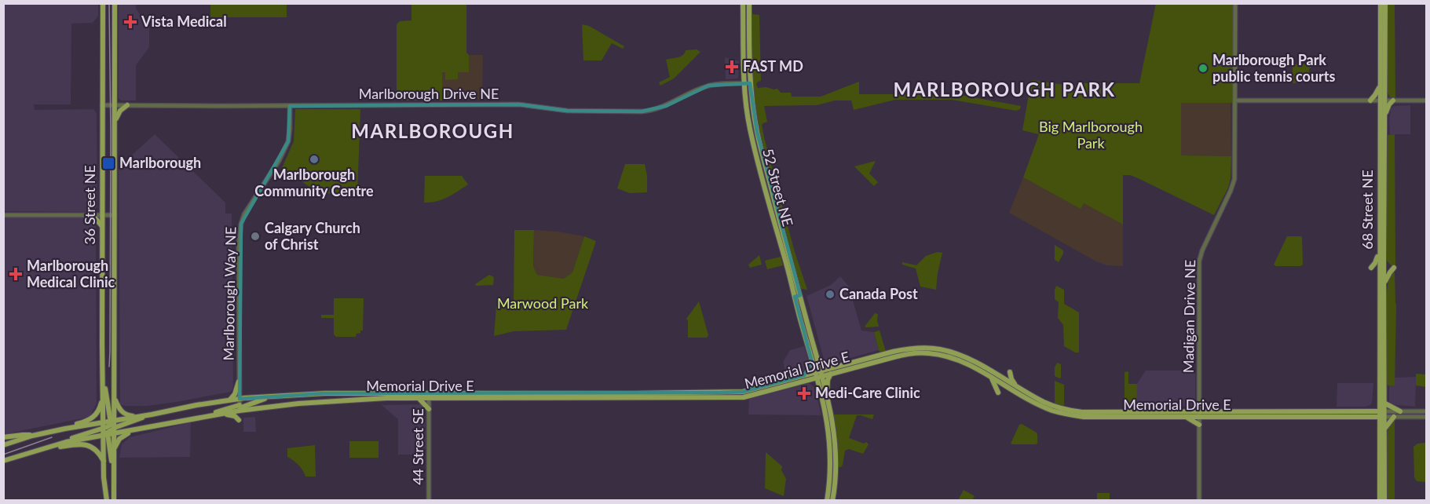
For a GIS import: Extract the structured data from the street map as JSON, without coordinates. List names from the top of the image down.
{
  "streets": {
    "main road": [
      "52 Street NE",
      "36 Street NE",
      "68 Street NE",
      "Memorial Drive E"
    ],
    "street": [
      "Marlborough Drive NE",
      "Marlborough Way NE",
      "Madigan Drive NE",
      "44 Street SE"
    ]
  },
  "crossings": [
    ["Marlborough Drive NE", "52 Street NE"],
    ["Marlborough Drive NE", "36 Street NE"],
    ["Marlborough Drive NE", "Marlborough Way NE"],
    ["52 Street NE", "Memorial Drive E"],
    ["36 Street NE", "Memorial Drive E"],
    ["68 Street NE", "Memorial Drive E"],
    ["Marlborough Way NE", "Memorial Drive E"],
    ["Madigan Drive NE", "Memorial Drive E"],
    ["Memorial Drive E", "44 Street SE"]
  ],
  "districts": ["MARLBOROUGH PARK", "MARLBOROUGH"],
  "parks": ["Big Marlborough Park", "Marwood Park"],
  "places": {
    "health": [
      "Vista Medical",
      "FAST MD",
      "Marlborough Medical Clinic",
      "Medi-Care Clinic"
    ],
    "other": [
      "Marlborough Park public tennis courts",
      "Marlborough Community Centre",
      "Calgary Church of Christ",
      "Canada Post"
    ],
    "transit": ["Marlborough"]
  }
}
